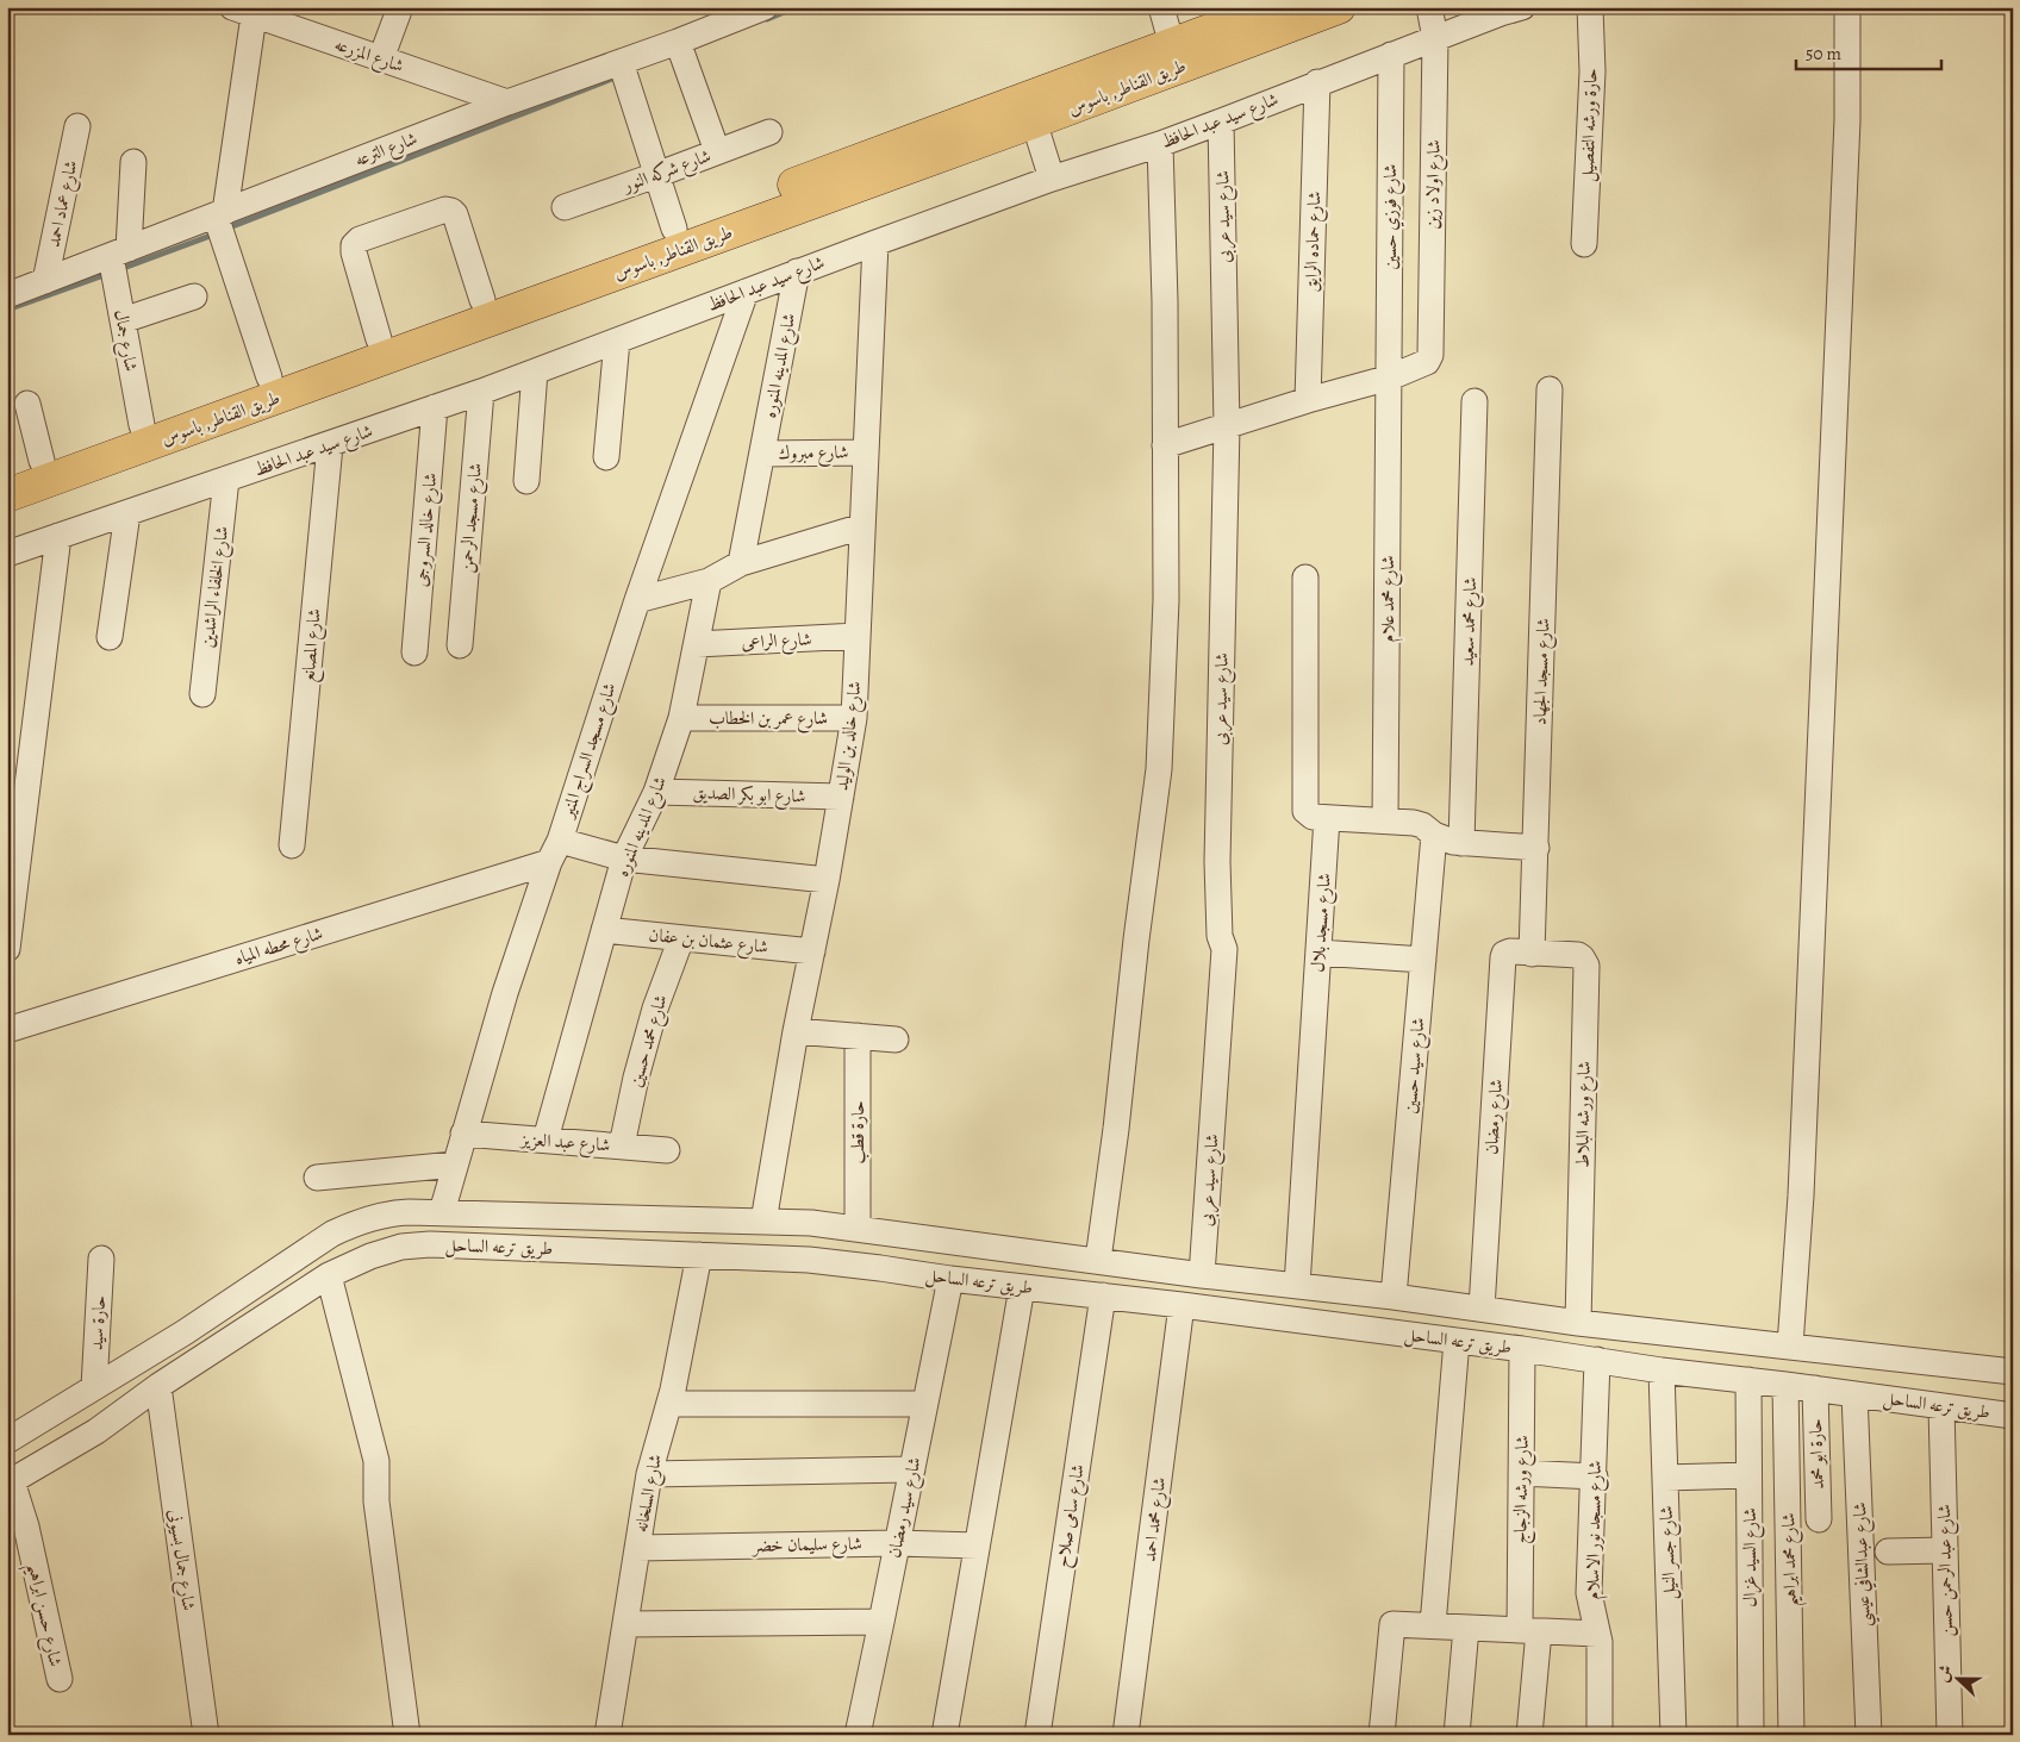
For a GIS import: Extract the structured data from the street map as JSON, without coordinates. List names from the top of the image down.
{
  "streets": {
    "main road": ["طريق القناطر, باسوس"],
    "street": [
      "شارع المزرعه",
      "شارع سيد عبد الحافظ",
      "حارة ورشه التفصيل",
      "شارع الترعه",
      "شارع شركه النور",
      "شارع اولاد زين",
      "شارع عماد احمد",
      "شارع سيد عربى",
      "شارع فوزي حسين",
      "شارع حماده الرايق",
      "شارع جمال",
      "شارع المدينه المنوره",
      "شارع مبروك",
      "شارع مسجد الرحمن",
      "شارع خالد السروجى",
      "شارع الخلفاء الراشدين",
      "شارع محمد علام",
      "شارع محمد سعيد",
      "شارع الراعى",
      "شارع المصانع",
      "شارع مسجد الجهاد",
      "شارع عمر بن الخطاب",
      "شارع خالد بن الوليد",
      "شارع مسجد السراج المنير",
      "شارع ابو بكر الصديق",
      "شارع مسجد بلال",
      "شارع عثمان بن عفان",
      "شارع محطه المياه",
      "شارع محمد حسين",
      "شارع سيد حسين",
      "شارع ورشه البلاط",
      "شارع رمضان",
      "حارة قطب",
      "شارع عبد العزيز",
      "طريق ترعه الساحل",
      "حارة سيد",
      "حارة ابو محمد",
      "شارع ورشه الزجاج",
      "شارع السلخانه",
      "شارع سيد رمضان",
      "شارع سامى صلاح",
      "شارع محمد احمد",
      "شارع مسجد نور الاسلام",
      "شارع سليمان خضر",
      "شارع جسر النيل",
      "شارع السيد غزال",
      "شارع جمال بسيونى",
      "شارع محمد ابراهيم",
      "شارع عبدالشافي عيسي",
      "شارع عبد الرحمن حسن",
      "شارع حسن ابراهيم"
    ]
  },
  "crossings": [
    ["شارع المزرعه", "شارع الترعه"],
    ["طريق القناطر, باسوس", "شارع جمال"],
    ["شارع سيد عبد الحافظ", "شارع اولاد زين"],
    ["شارع سيد عبد الحافظ", "شارع سيد عربى"],
    ["شارع سيد عبد الحافظ", "شارع فوزي حسين"],
    ["شارع سيد عبد الحافظ", "شارع حماده الرايق"],
    ["شارع سيد عبد الحافظ", "شارع المدينه المنوره"],
    ["شارع سيد عبد الحافظ", "شارع مسجد الرحمن"],
    ["شارع سيد عبد الحافظ", "شارع خالد السروجى"],
    ["شارع سيد عبد الحافظ", "شارع الخلفاء الراشدين"],
    ["شارع سيد عبد الحافظ", "شارع المصانع"],
    ["شارع سيد عبد الحافظ", "شارع خالد بن الوليد"],
    ["شارع سيد عبد الحافظ", "شارع مسجد السراج المنير"],
    ["شارع الترعه", "شارع عماد احمد"],
    ["شارع الترعه", "شارع جمال"],
    ["شارع اولاد زين", "شارع فوزي حسين"],
    ["شارع اولاد زين", "شارع محمد علام"],
    ["شارع سيد عربى", "طريق ترعه الساحل"],
    ["شارع فوزي حسين", "شارع محمد علام"],
    ["شارع المدينه المنوره", "شارع مبروك"],
    ["شارع المدينه المنوره", "شارع الراعى"],
    ["شارع المدينه المنوره", "شارع عمر بن الخطاب"],
    ["شارع المدينه المنوره", "شارع ابو بكر الصديق"],
    ["شارع المدينه المنوره", "شارع عثمان بن عفان"],
    ["شارع المدينه المنوره", "شارع عبد العزيز"],
    ["شارع مبروك", "شارع خالد بن الوليد"],
    ["شارع الراعى", "شارع خالد بن الوليد"],
    ["شارع مسجد الجهاد", "شارع ورشه البلاط"],
    ["شارع مسجد الجهاد", "شارع رمضان"],
    ["شارع عمر بن الخطاب", "شارع خالد بن الوليد"],
    ["شارع خالد بن الوليد", "شارع ابو بكر الصديق"],
    ["شارع خالد بن الوليد", "شارع عثمان بن عفان"],
    ["شارع خالد بن الوليد", "طريق ترعه الساحل"],
    ["شارع مسجد السراج المنير", "شارع محطه المياه"],
    ["شارع مسجد السراج المنير", "شارع عبد العزيز"],
    ["شارع مسجد السراج المنير", "طريق ترعه الساحل"],
    ["شارع مسجد بلال", "طريق ترعه الساحل"],
    ["شارع عثمان بن عفان", "شارع محمد حسين"],
    ["شارع محمد حسين", "شارع عبد العزيز"],
    ["شارع سيد حسين", "طريق ترعه الساحل"],
    ["شارع ورشه البلاط", "شارع رمضان"],
    ["شارع ورشه البلاط", "طريق ترعه الساحل"],
    ["شارع رمضان", "طريق ترعه الساحل"],
    ["حارة قطب", "طريق ترعه الساحل"],
    ["طريق ترعه الساحل", "حارة سيد"],
    ["طريق ترعه الساحل", "حارة ابو محمد"],
    ["طريق ترعه الساحل", "شارع ورشه الزجاج"],
    ["طريق ترعه الساحل", "شارع السلخانه"],
    ["طريق ترعه الساحل", "شارع سيد رمضان"],
    ["طريق ترعه الساحل", "شارع سامى صلاح"],
    ["طريق ترعه الساحل", "شارع محمد احمد"],
    ["طريق ترعه الساحل", "شارع مسجد نور الاسلام"],
    ["طريق ترعه الساحل", "شارع جسر النيل"],
    ["طريق ترعه الساحل", "شارع السيد غزال"],
    ["طريق ترعه الساحل", "شارع جمال بسيونى"],
    ["طريق ترعه الساحل", "شارع محمد ابراهيم"],
    ["طريق ترعه الساحل", "شارع عبدالشافي عيسي"],
    ["طريق ترعه الساحل", "شارع عبد الرحمن حسن"],
    ["طريق ترعه الساحل", "شارع حسن ابراهيم"],
    ["شارع السلخانه", "شارع سليمان خضر"],
    ["شارع سيد رمضان", "شارع سليمان خضر"]
  ],
  "scale_bar": "50 m",
  "north": "left"
}
